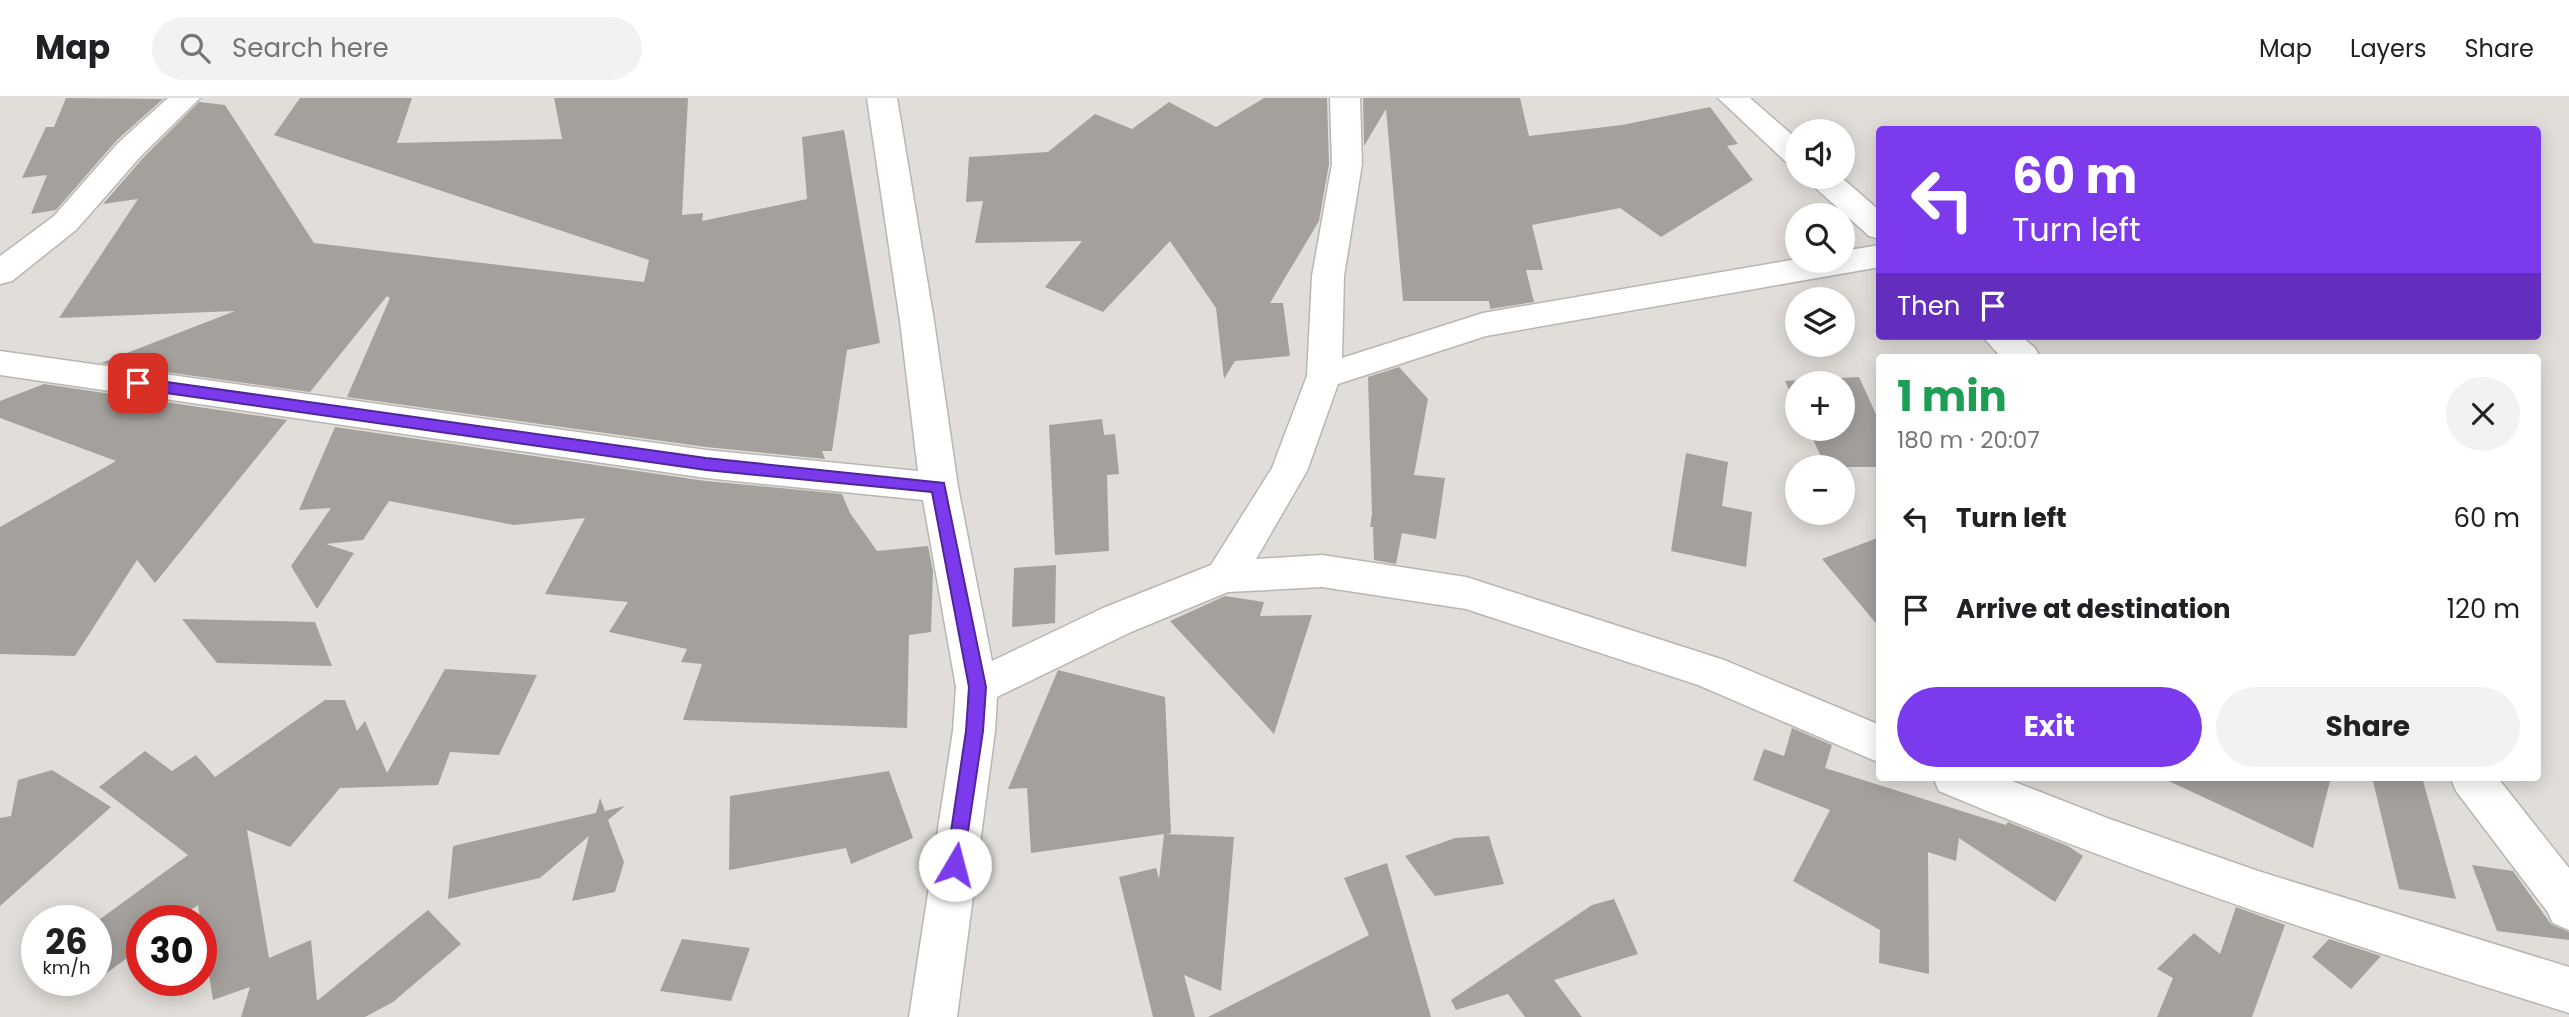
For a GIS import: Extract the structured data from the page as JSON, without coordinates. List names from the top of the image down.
{
  "page": {
    "header": "Map",
    "search": "Search here",
    "nav": ["Map", "Layers", "Share"],
    "map_buttons": ["+", "−"],
    "turn": ["60 m", "Turn left"],
    "then": "Then",
    "heading": ["1 min", "180 m · 20:07"],
    "list": [
      {
        "name": "Turn left",
        "value": "60 m"
      },
      {
        "name": "Arrive at destination",
        "value": "120 m"
      }
    ],
    "buttons": ["Exit", "Share"],
    "speed": "26 km/h",
    "limit": "30"
  }
}
